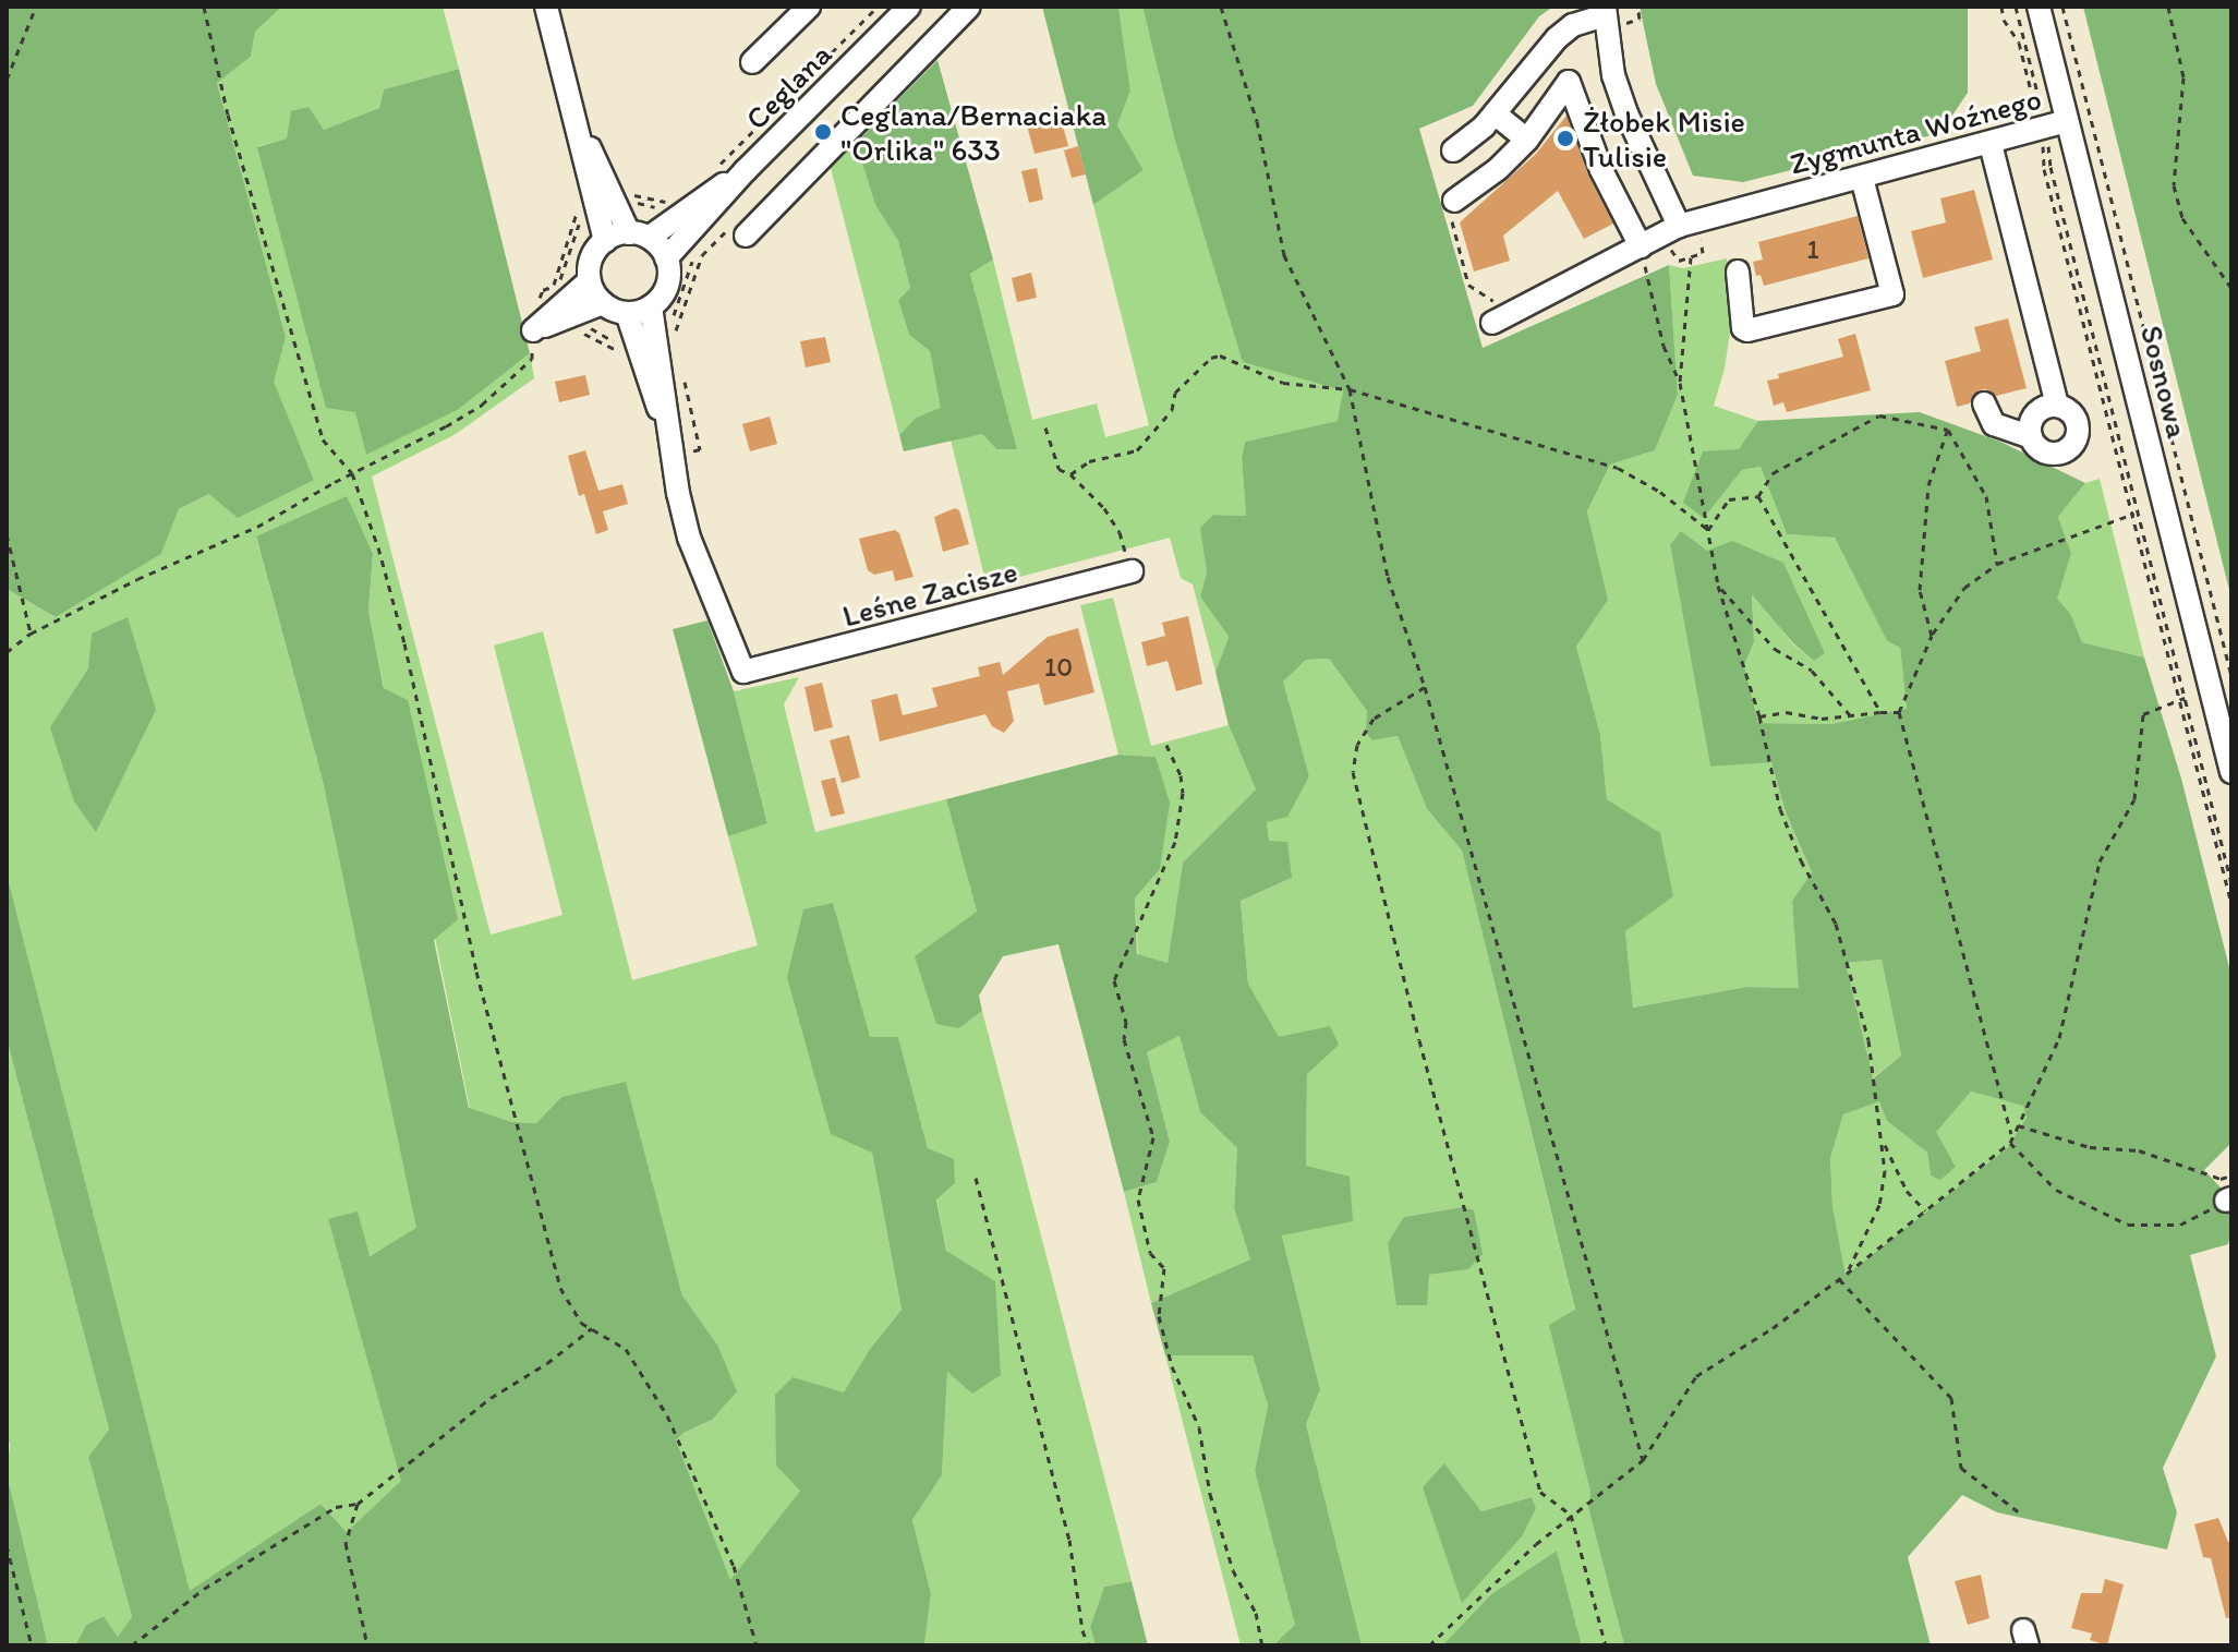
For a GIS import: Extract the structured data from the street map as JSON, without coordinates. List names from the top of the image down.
{
  "streets": {
    "street": [
      "Ceglana",
      "Zygmunta Woźnego",
      "Sosnowa",
      "Leśne Zacisze"
    ]
  },
  "crossings": [
    ["Zygmunta Woźnego", "Sosnowa"]
  ],
  "places": ["Ceglana/Bernaciaka \"Orlika\" 633", "Żłobek Misie Tulisie"],
  "house_numbers": ["1", "10"]
}
